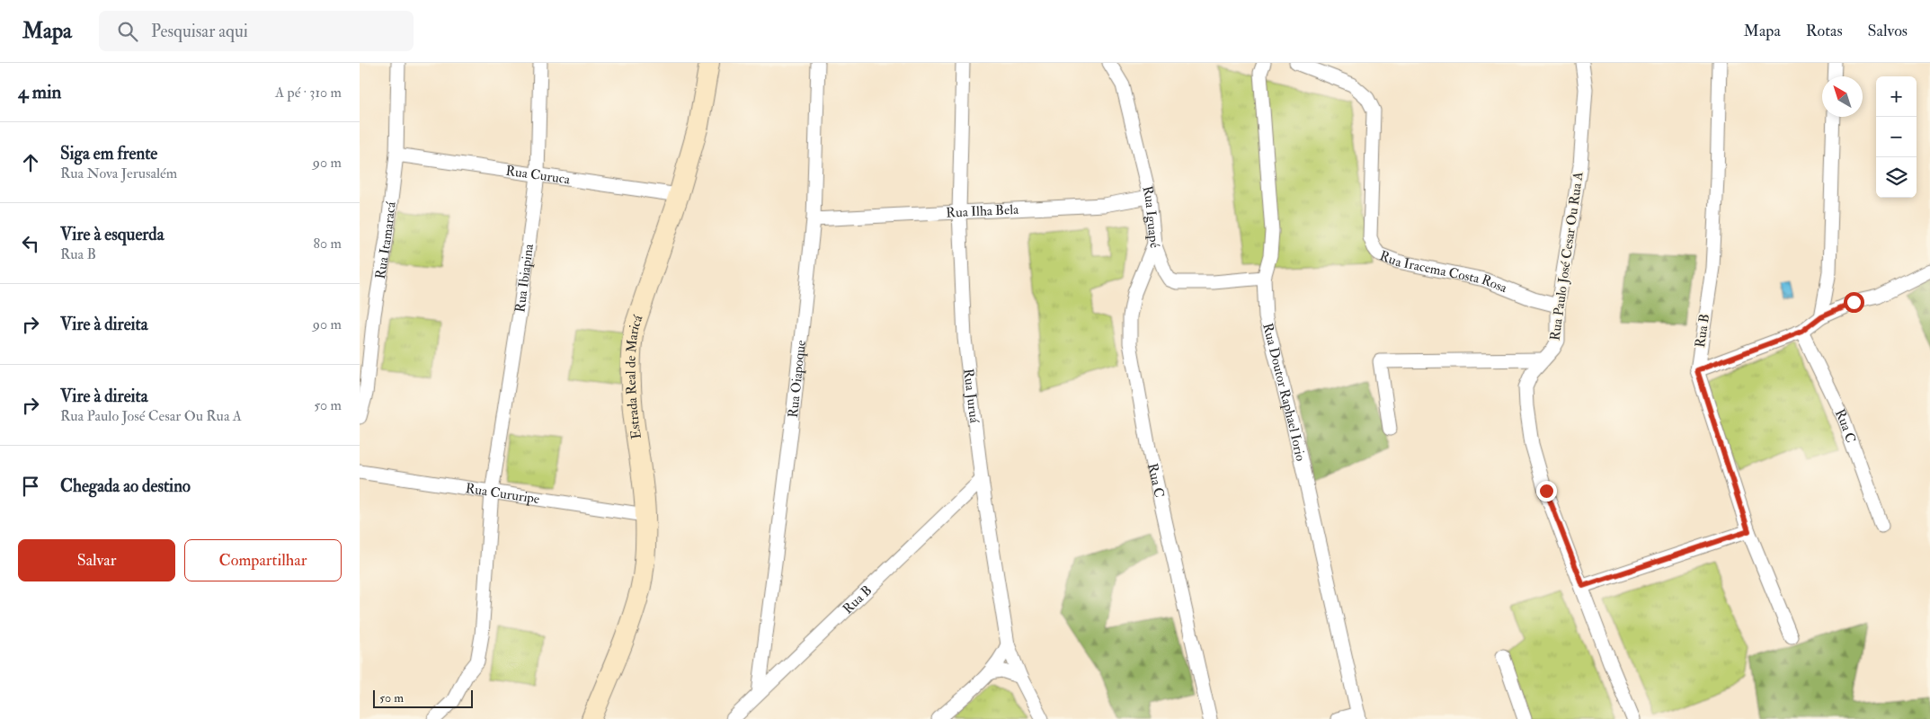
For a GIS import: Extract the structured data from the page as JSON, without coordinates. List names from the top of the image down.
{
  "streets": {
    "main road": ["Estrada Real de Maricá"],
    "street": [
      "Rua Curuca",
      "Rua Ilha Bela",
      "Rua Iguapé",
      "Rua Itamaracá",
      "Rua Paulo José Cesar Ou Rua A",
      "Rua Iracema Costa Rosa",
      "Rua Ibiapina",
      "Rua B",
      "Rua Oiapoque",
      "Rua Doutor Raphael Iorio",
      "Rua Juruá",
      "Rua C",
      "Rua Cururipe"
    ]
  },
  "crossings": [
    ["Rua Curuca", "Rua Itamaracá"],
    ["Rua Curuca", "Rua Ibiapina"],
    ["Rua Curuca", "Estrada Real de Maricá"],
    ["Rua Ilha Bela", "Rua Iguapé"],
    ["Rua Ilha Bela", "Rua Oiapoque"],
    ["Rua Ilha Bela", "Rua Juruá"],
    ["Rua Iguapé", "Rua Doutor Raphael Iorio"],
    ["Rua Iguapé", "Rua C"],
    ["Rua Paulo José Cesar Ou Rua A", "Rua Iracema Costa Rosa"],
    ["Rua Ibiapina", "Rua Cururipe"],
    ["Rua B", "Rua Oiapoque"],
    ["Rua B", "Rua Juruá"],
    ["Estrada Real de Maricá", "Rua Cururipe"]
  ],
  "scale_bar": "50 m",
  "north": "top left",
  "page": {
    "header": "Mapa",
    "search": "Pesquisar aqui",
    "nav": ["Mapa", "Rotas", "Salvos"],
    "heading": ["4 min", "A pé · 310 m"],
    "map_buttons": ["+", "−"],
    "list": [
      ["Siga em frente", "Rua Nova Jerusalém", "90 m"],
      ["Vire à esquerda", "Rua B", "80 m"],
      ["Vire à direita", "90 m"],
      ["Vire à direita", "Rua Paulo José Cesar Ou Rua A", "50 m"],
      "Chegada ao destino"
    ],
    "buttons": ["Salvar", "Compartilhar"],
    "scale": "50 m"
  }
}
